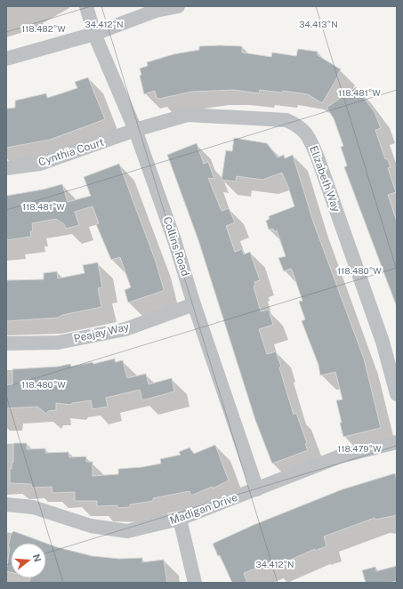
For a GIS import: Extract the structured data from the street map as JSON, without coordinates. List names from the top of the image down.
{
  "streets": {
    "street": [
      "Cynthia Court",
      "Elizabeth Way",
      "Collins Road",
      "Peajay Way",
      "Madigan Drive"
    ]
  },
  "crossings": [
    ["Cynthia Court", "Elizabeth Way"],
    ["Cynthia Court", "Collins Road"],
    ["Elizabeth Way", "Collins Road"],
    ["Collins Road", "Peajay Way"],
    ["Collins Road", "Madigan Drive"]
  ],
  "north": "right",
  "coordinates": [
    "34.412°N",
    "34.413°N",
    "118.482°W",
    "118.481°W",
    "118.480°W",
    "118.479°W"
  ]
}
